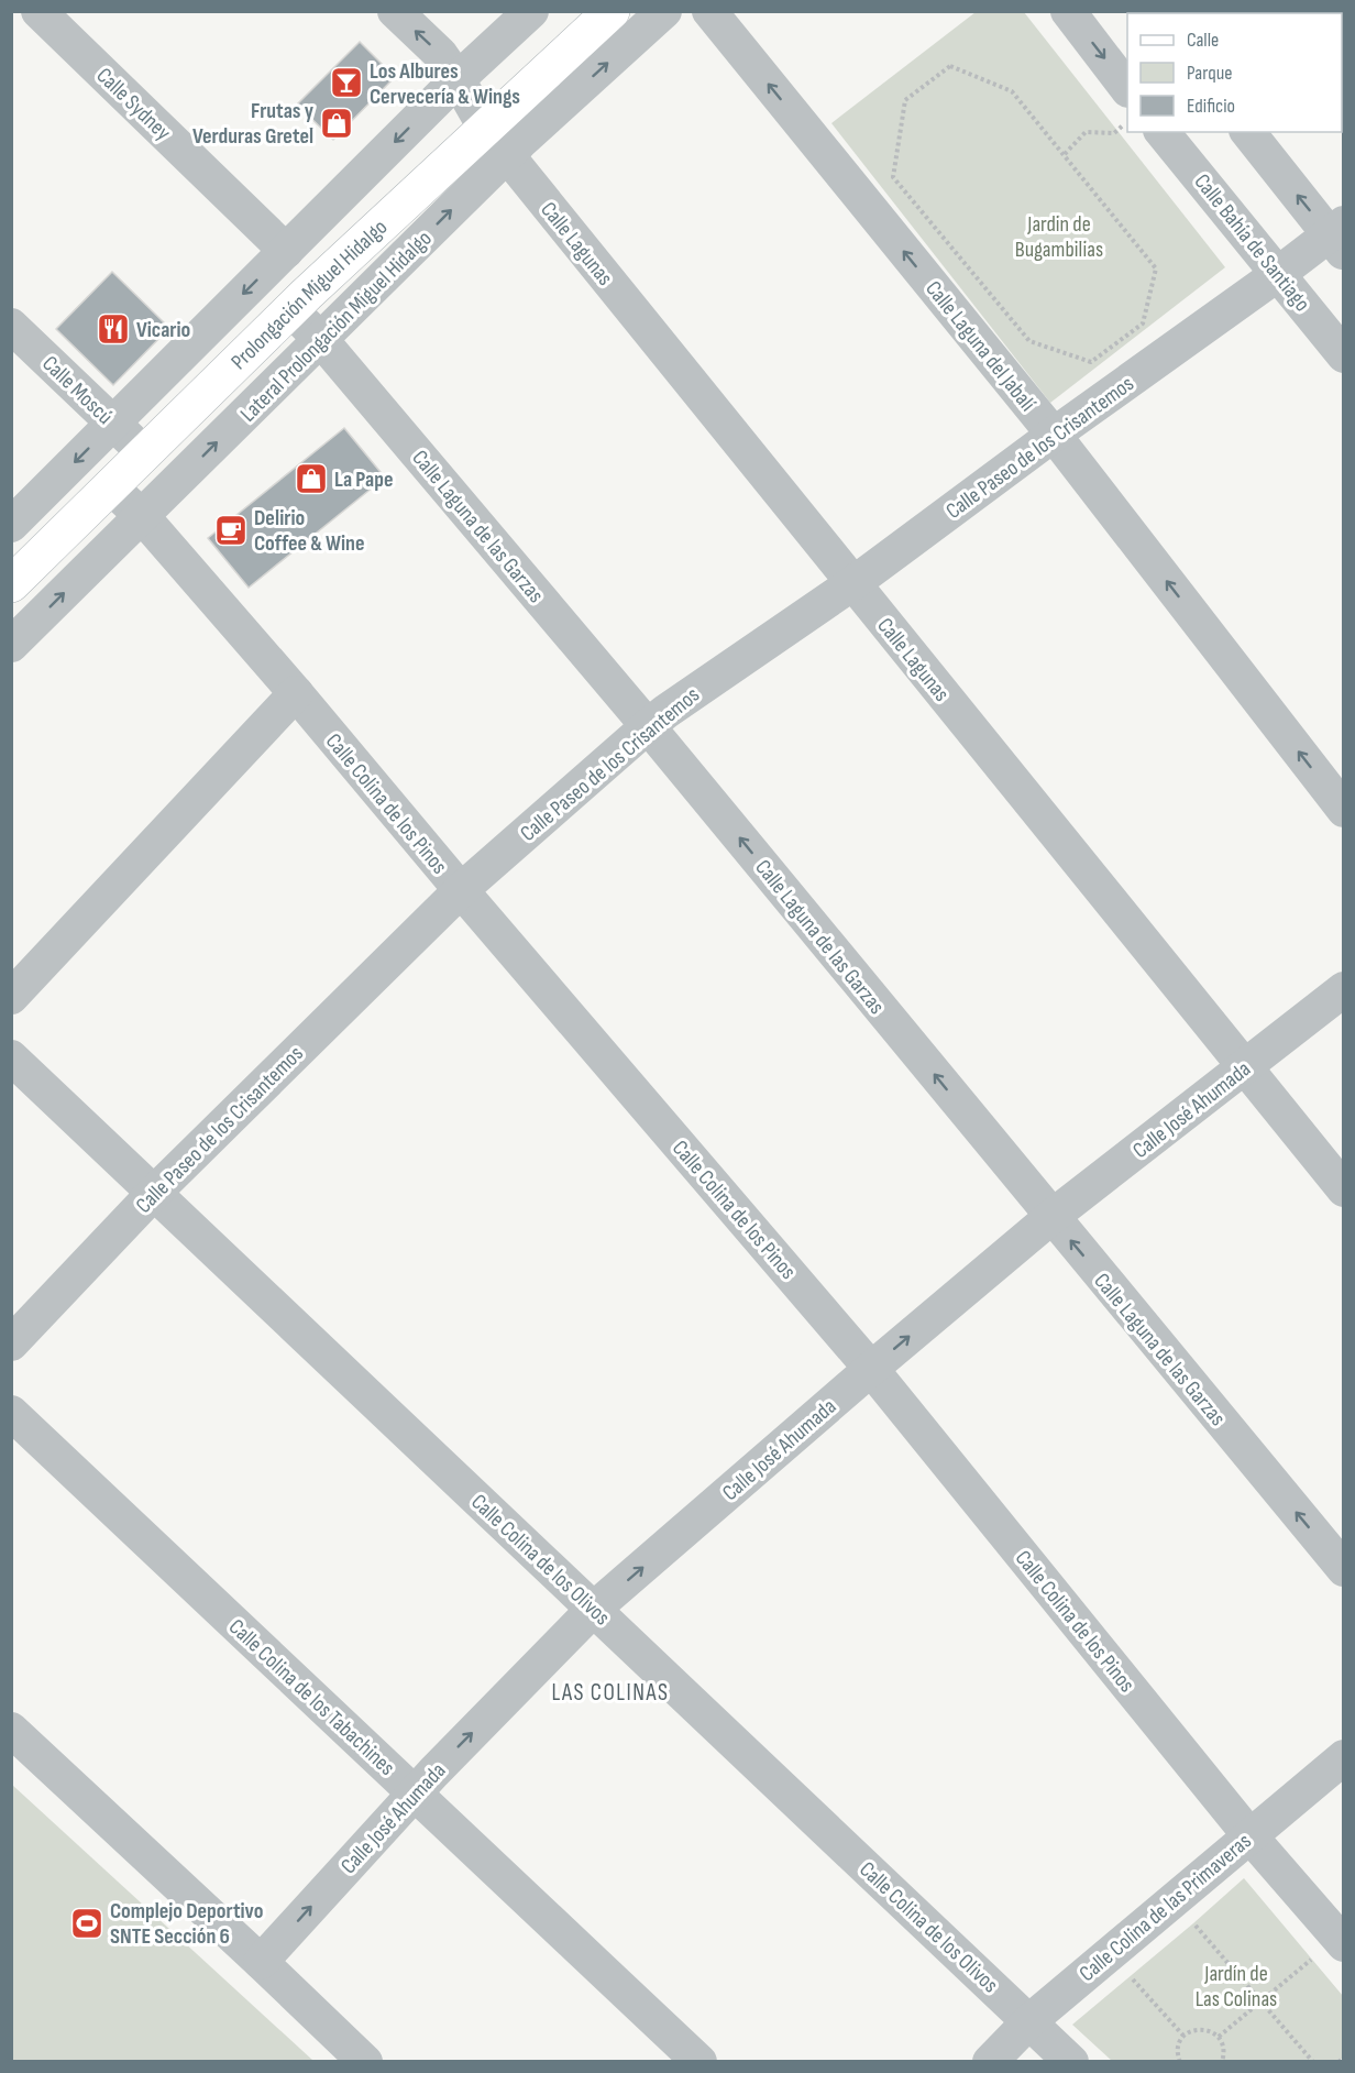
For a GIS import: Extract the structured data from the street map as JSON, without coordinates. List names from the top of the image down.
{
  "streets": {
    "main road": ["Prolongación Miguel Hidalgo"],
    "street": [
      "Calle Sydney",
      "Calle Bahía de Santiago",
      "Calle Lagunas",
      "Lateral Prolongación Miguel Hidalgo",
      "Calle Laguna del Jabalí",
      "Calle Moscú",
      "Calle Paseo de los Crisantemos",
      "Calle Laguna de las Garzas",
      "Calle Colina de los Pinos",
      "Calle José Ahumada",
      "Calle Colina de los Olivos",
      "Calle Colina de los Tabachines",
      "Calle Colina de las Primaveras"
    ]
  },
  "crossings": [
    ["Calle Bahía de Santiago", "Calle Paseo de los Crisantemos"],
    ["Calle Lagunas", "Prolongación Miguel Hidalgo"],
    ["Calle Lagunas", "Lateral Prolongación Miguel Hidalgo"],
    ["Calle Lagunas", "Calle Paseo de los Crisantemos"],
    ["Calle Lagunas", "Calle José Ahumada"],
    ["Prolongación Miguel Hidalgo", "Lateral Prolongación Miguel Hidalgo"],
    ["Prolongación Miguel Hidalgo", "Calle Moscú"],
    ["Prolongación Miguel Hidalgo", "Calle Laguna de las Garzas"],
    ["Prolongación Miguel Hidalgo", "Calle Colina de los Pinos"],
    ["Lateral Prolongación Miguel Hidalgo", "Calle Laguna de las Garzas"],
    ["Lateral Prolongación Miguel Hidalgo", "Calle Colina de los Pinos"],
    ["Calle Laguna del Jabalí", "Calle Paseo de los Crisantemos"],
    ["Calle Paseo de los Crisantemos", "Calle Laguna de las Garzas"],
    ["Calle Paseo de los Crisantemos", "Calle Colina de los Pinos"],
    ["Calle Paseo de los Crisantemos", "Calle Colina de los Olivos"],
    ["Calle Laguna de las Garzas", "Calle José Ahumada"],
    ["Calle Colina de los Pinos", "Calle José Ahumada"],
    ["Calle Colina de los Pinos", "Calle Colina de las Primaveras"],
    ["Calle José Ahumada", "Calle Colina de los Olivos"],
    ["Calle José Ahumada", "Calle Colina de los Tabachines"],
    ["Calle Colina de los Olivos", "Calle Colina de las Primaveras"]
  ],
  "one_way": ["Calle Laguna del Jabalí", "Calle Laguna de las Garzas", "Calle José Ahumada"],
  "districts": ["LAS COLINAS"],
  "parks": ["Jardin de Bugambilias", "Jardín de Las Colinas"],
  "places": {
    "bar": ["Los Albures Cervecería & Wings"],
    "shop": ["Frutas y Verduras Gretel", "La Pape"],
    "restaurant": ["Vicario"],
    "cafe": ["Delirio Coffee & Wine"],
    "sports": ["Complejo Deportivo SNTE Sección 6"]
  },
  "legend": ["Calle", "Parque", "Edificio"]
}
